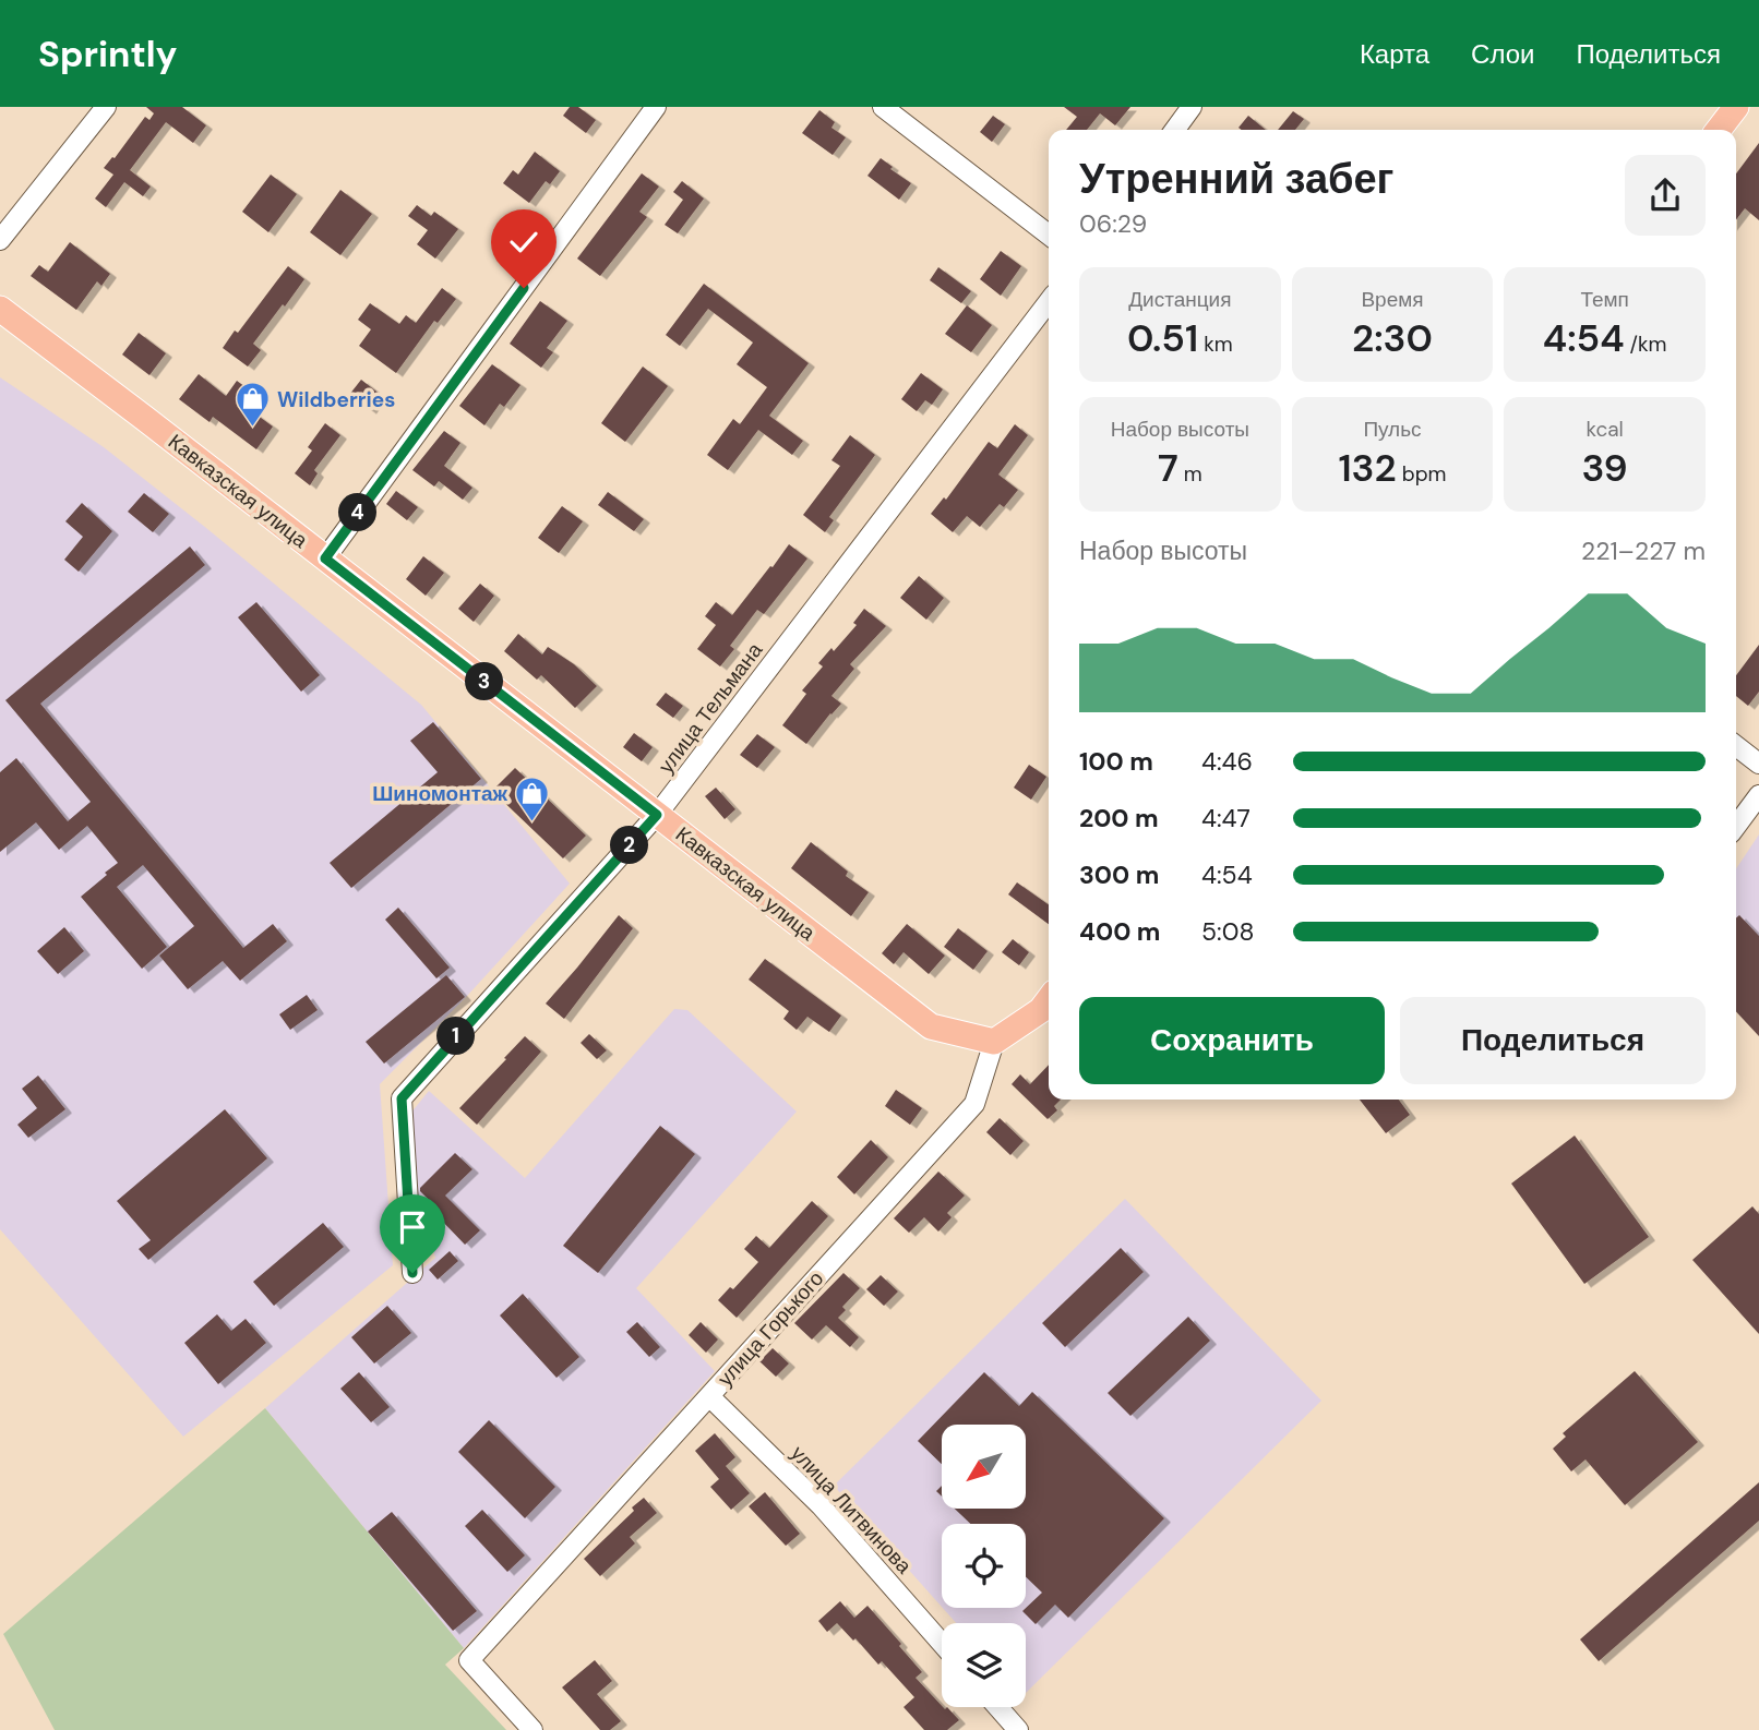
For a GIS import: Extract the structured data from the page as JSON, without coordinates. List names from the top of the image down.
{
  "streets": {
    "main road": ["Кавказская улица"],
    "street": ["улица Тельмана", "улица Горького", "улица Литвинова"]
  },
  "crossings": [
    ["Кавказская улица", "улица Тельмана"],
    ["Кавказская улица", "улица Горького"],
    ["улица Горького", "улица Литвинова"]
  ],
  "places": {
    "shop": ["Wildberries", "Шиномонтаж"]
  },
  "north": "bottom left",
  "page": {
    "header": "Sprintly",
    "nav": ["Карта", "Слои", "Поделиться"],
    "heading": ["Утренний забег", "06:29"],
    "stats": [
      ["Дистанция", "0.51 km"],
      ["Время", "2:30"],
      ["Темп", "4:54 /km"],
      ["Набор высоты", "7 m"],
      ["Пульс", "132 bpm"],
      ["kcal", "39"]
    ],
    "pins": [
      "4",
      "3",
      "2",
      "1"
    ],
    "chart": ["Набор высоты", "221–227 m"],
    "list": [
      {
        "name": "100 m",
        "note": "4:46"
      },
      {
        "name": "200 m",
        "note": "4:47"
      },
      {
        "name": "300 m",
        "note": "4:54"
      },
      {
        "name": "400 m",
        "note": "5:08"
      }
    ],
    "buttons": ["Сохранить", "Поделиться"]
  }
}
